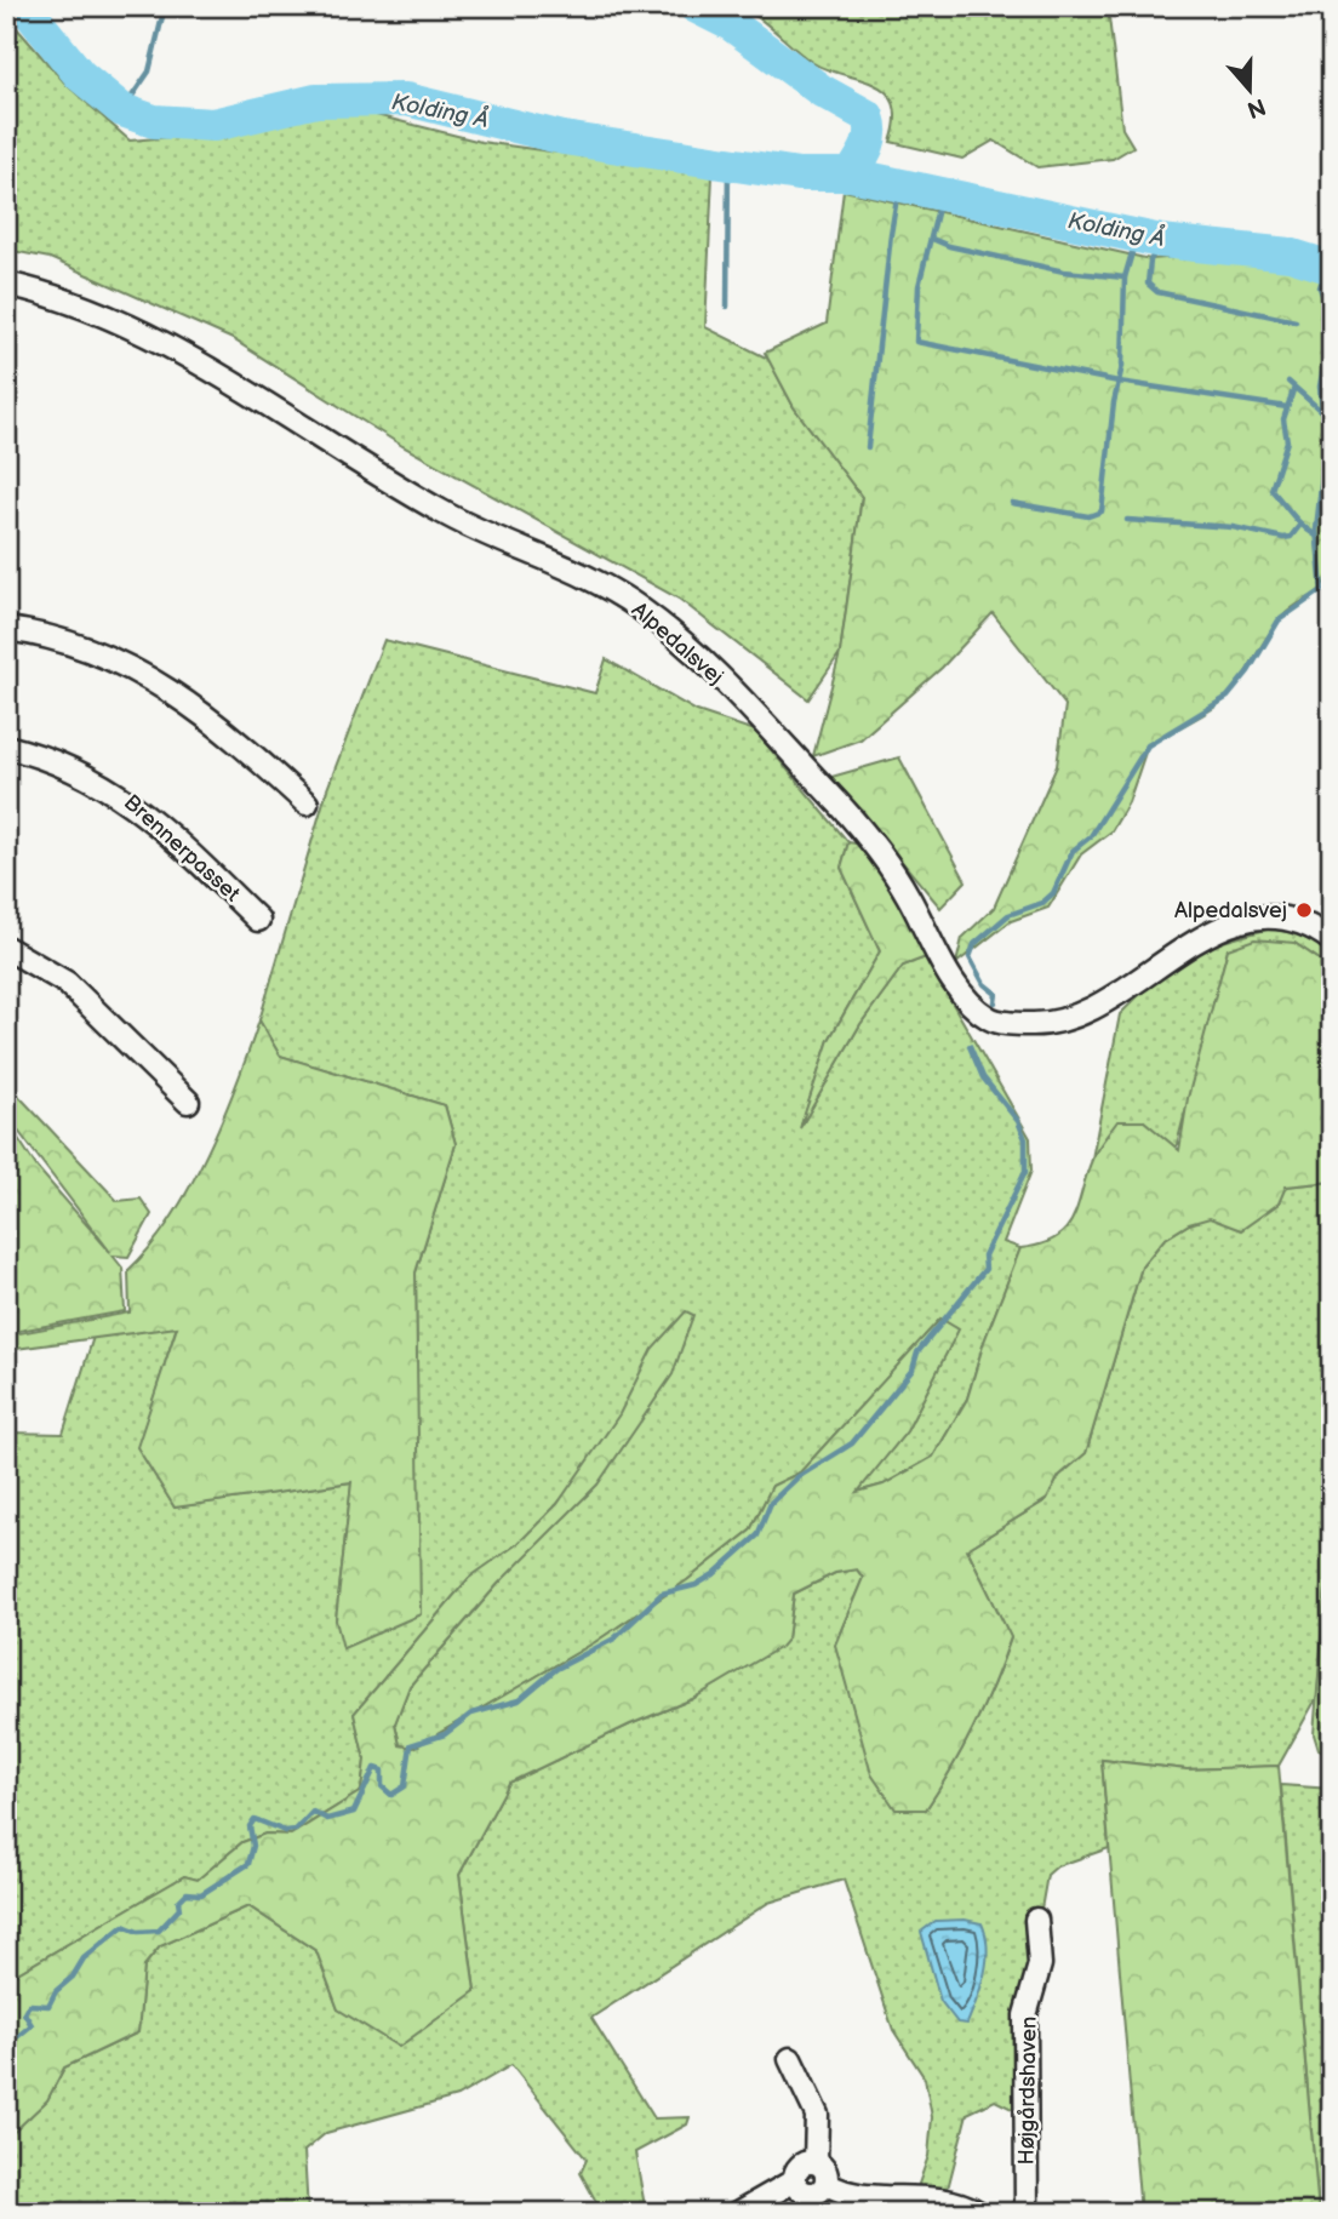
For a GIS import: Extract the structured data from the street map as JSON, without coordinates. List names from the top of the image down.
{
  "streets": {
    "street": ["Alpedalsvej", "Brennerpasset", "Højgårdshaven"]
  },
  "water": ["Kolding Å"],
  "places": ["Alpedalsvej"],
  "north": "bottom"
}
